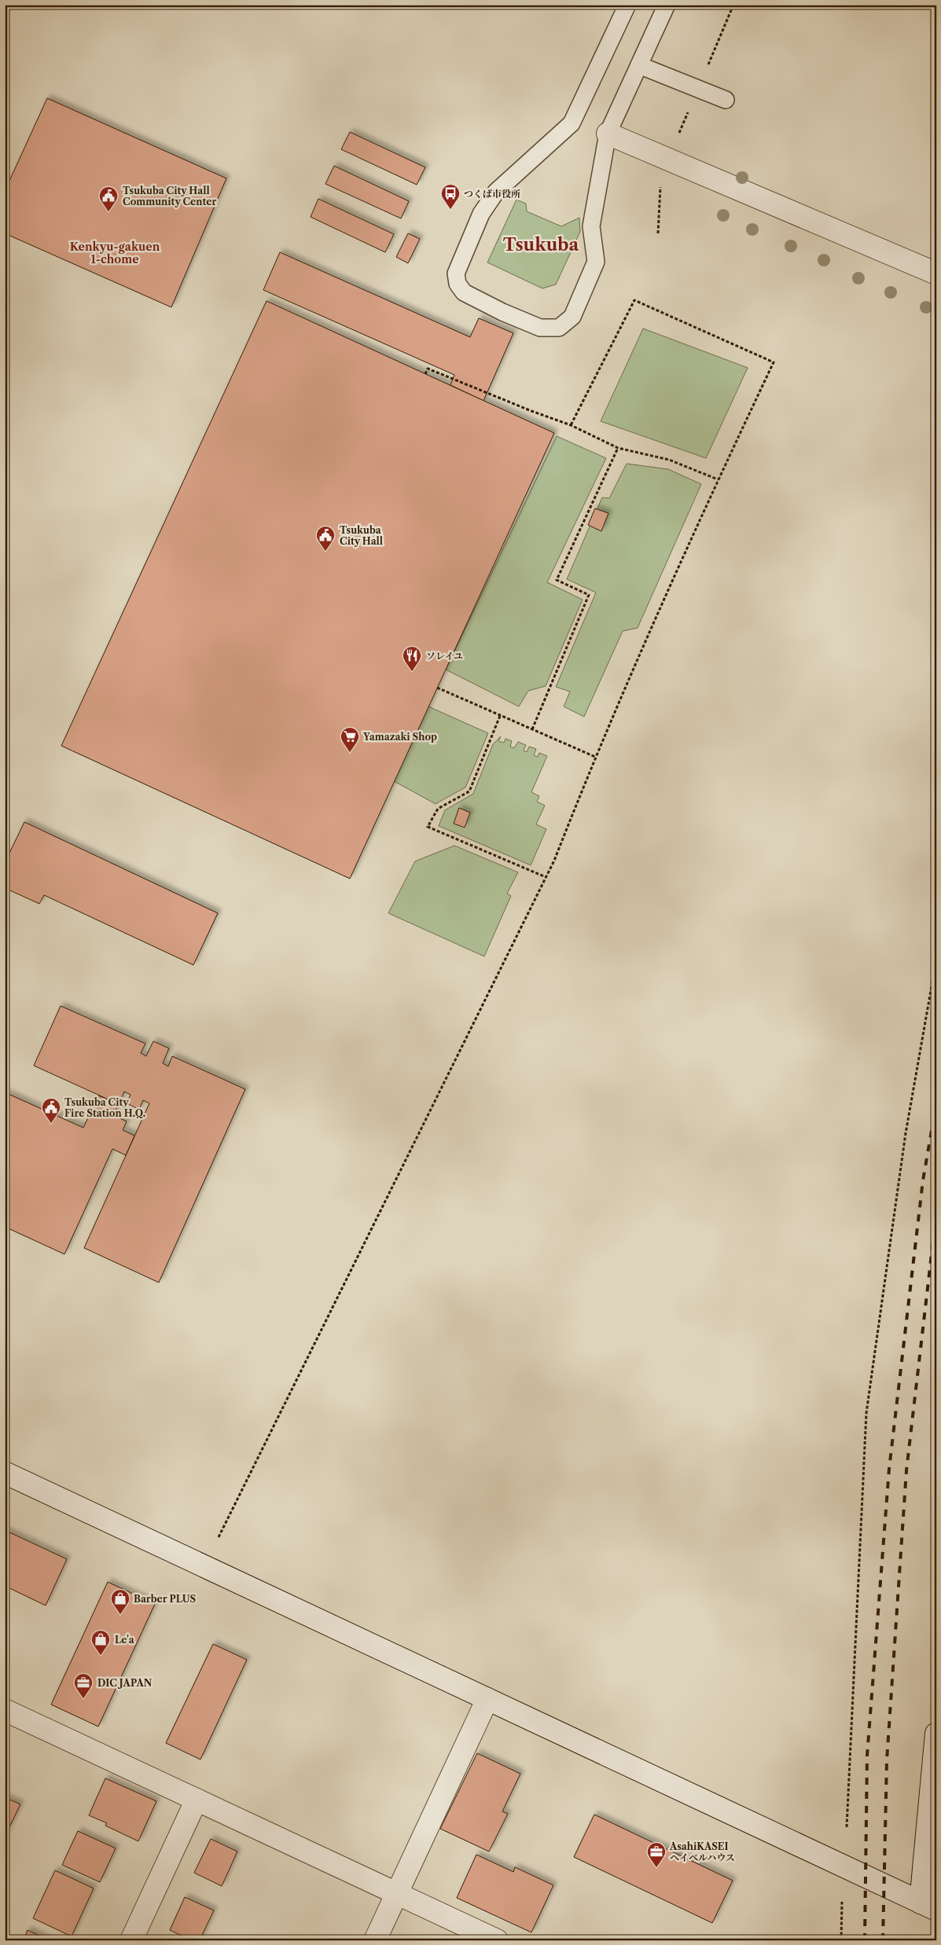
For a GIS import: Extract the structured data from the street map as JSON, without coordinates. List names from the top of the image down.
{
  "districts": ["Tsukuba", "Kenkyu-gakuen 1-chome"],
  "places": {
    "bus stop": ["つくば市役所"],
    "public building": ["Tsukuba City Hall Community Center", "Tsukuba City Hall", "Tsukuba City Fire Station H.Q."],
    "restaurant": ["ソレイユ"],
    "supermarket": ["Yamazaki Shop"],
    "shop": ["Barber PLUS", "Le'a"],
    "office": ["DIC JAPAN", "AsahiKASEI ヘイベルハウス"]
  }
}
